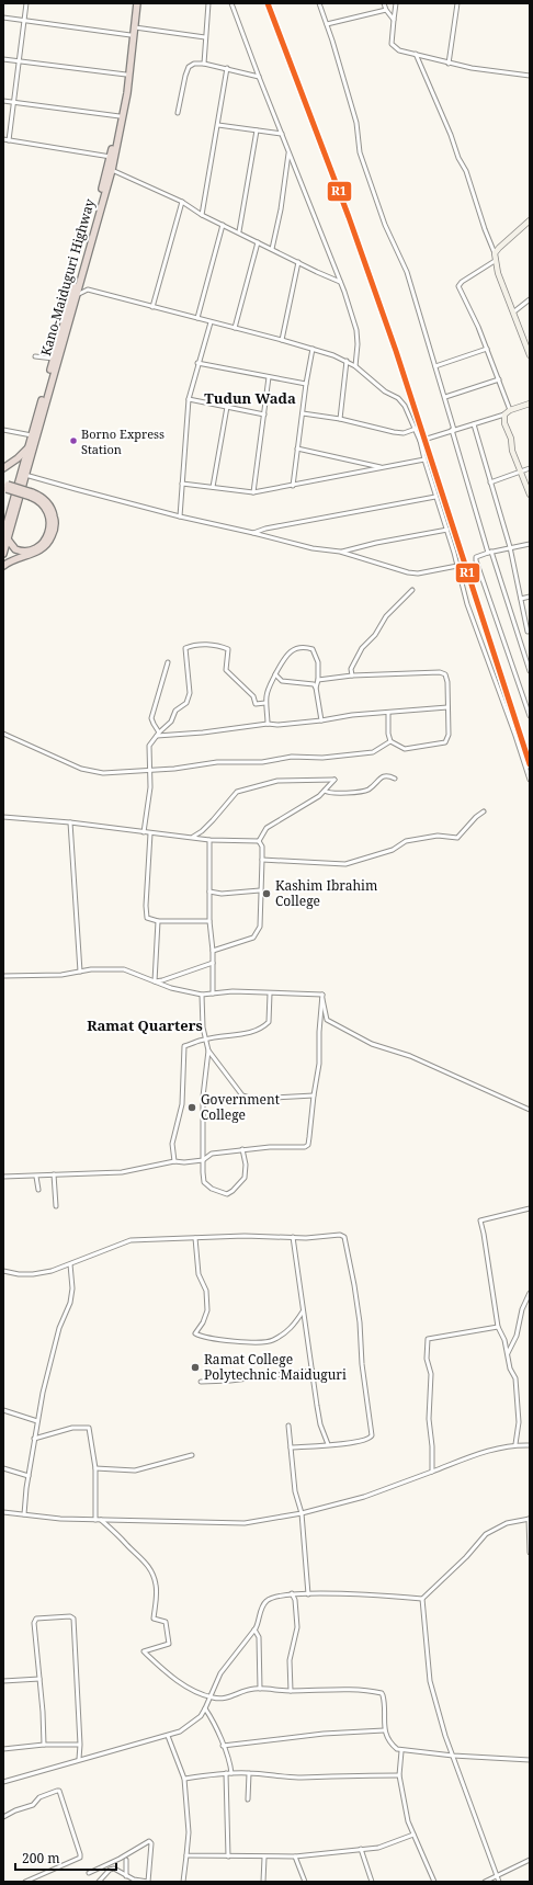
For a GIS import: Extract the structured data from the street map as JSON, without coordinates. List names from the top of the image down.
{
  "streets": {
    "highway": ["Kano-Maiduguri Highway"]
  },
  "districts": ["Tudun Wada", "Ramat Quarters"],
  "places": [
    "Borno Express Station",
    "Kashim Ibrahim College",
    "Government College",
    "Ramat College Polytechnic Maiduguri"
  ],
  "lines": ["transit line R1"],
  "scale_bar": "200 m"
}
